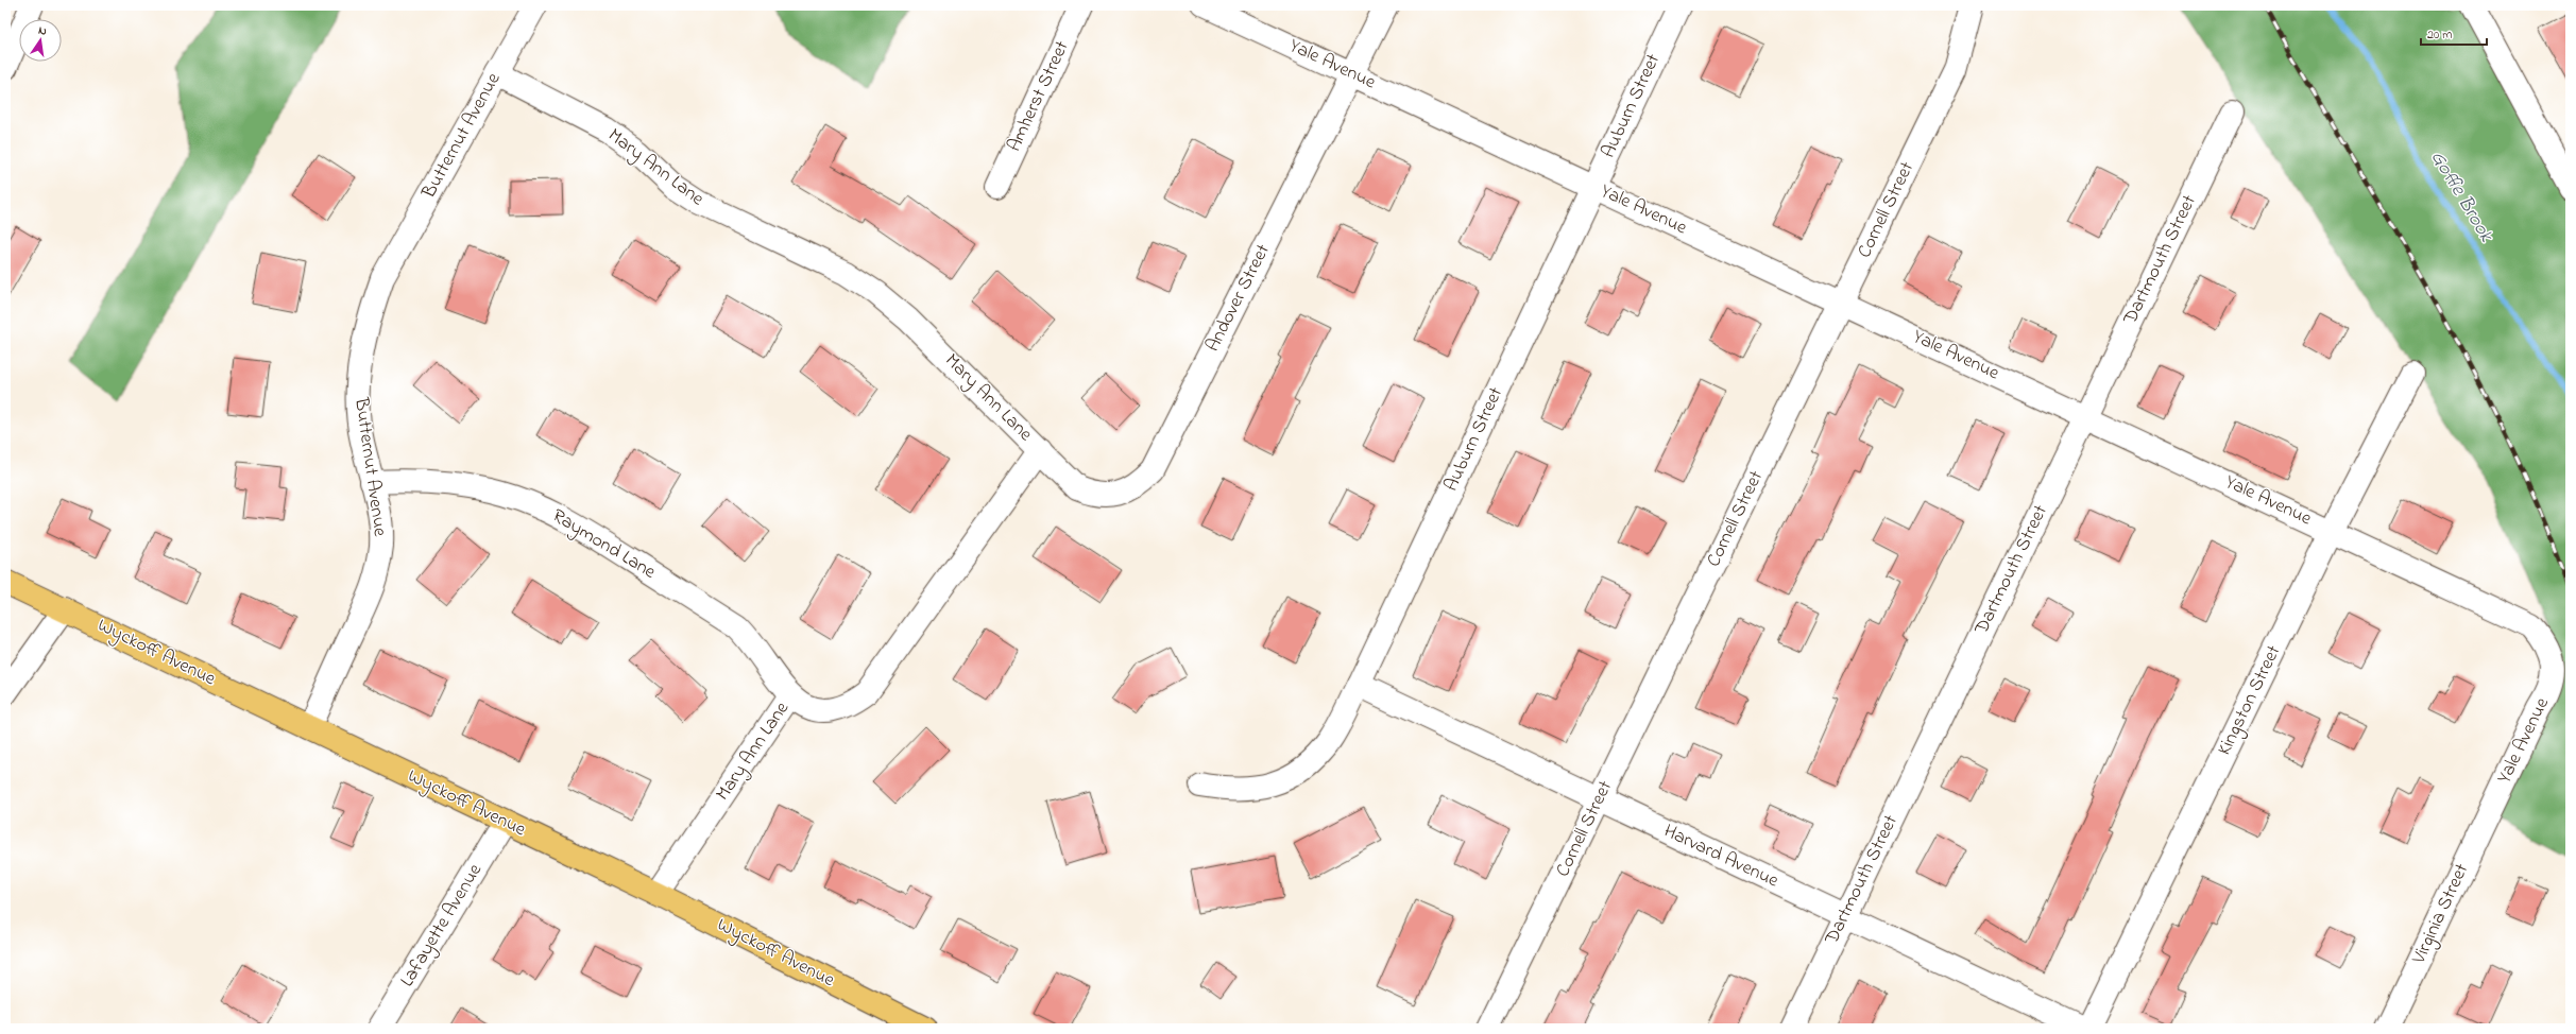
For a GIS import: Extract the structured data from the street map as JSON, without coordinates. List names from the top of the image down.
{
  "streets": {
    "main road": ["Wyckoff Avenue"],
    "street": [
      "Yale Avenue",
      "Amherst Street",
      "Auburn Street",
      "Butternut Avenue",
      "Mary Ann Lane",
      "Cornell Street",
      "Dartmouth Street",
      "Andover Street",
      "Raymond Lane",
      "Kingston Street",
      "Harvard Avenue",
      "Virginia Street",
      "Lafayette Avenue"
    ]
  },
  "crossings": [
    ["Yale Avenue", "Auburn Street"],
    ["Yale Avenue", "Cornell Street"],
    ["Yale Avenue", "Dartmouth Street"],
    ["Yale Avenue", "Andover Street"],
    ["Yale Avenue", "Kingston Street"],
    ["Yale Avenue", "Virginia Street"],
    ["Auburn Street", "Harvard Avenue"],
    ["Butternut Avenue", "Mary Ann Lane"],
    ["Butternut Avenue", "Raymond Lane"],
    ["Butternut Avenue", "Wyckoff Avenue"],
    ["Mary Ann Lane", "Andover Street"],
    ["Mary Ann Lane", "Raymond Lane"],
    ["Mary Ann Lane", "Wyckoff Avenue"],
    ["Cornell Street", "Harvard Avenue"],
    ["Dartmouth Street", "Harvard Avenue"],
    ["Wyckoff Avenue", "Lafayette Avenue"]
  ],
  "water": ["Goffle Brook"],
  "scale_bar": "20 m",
  "north": "top"
}
